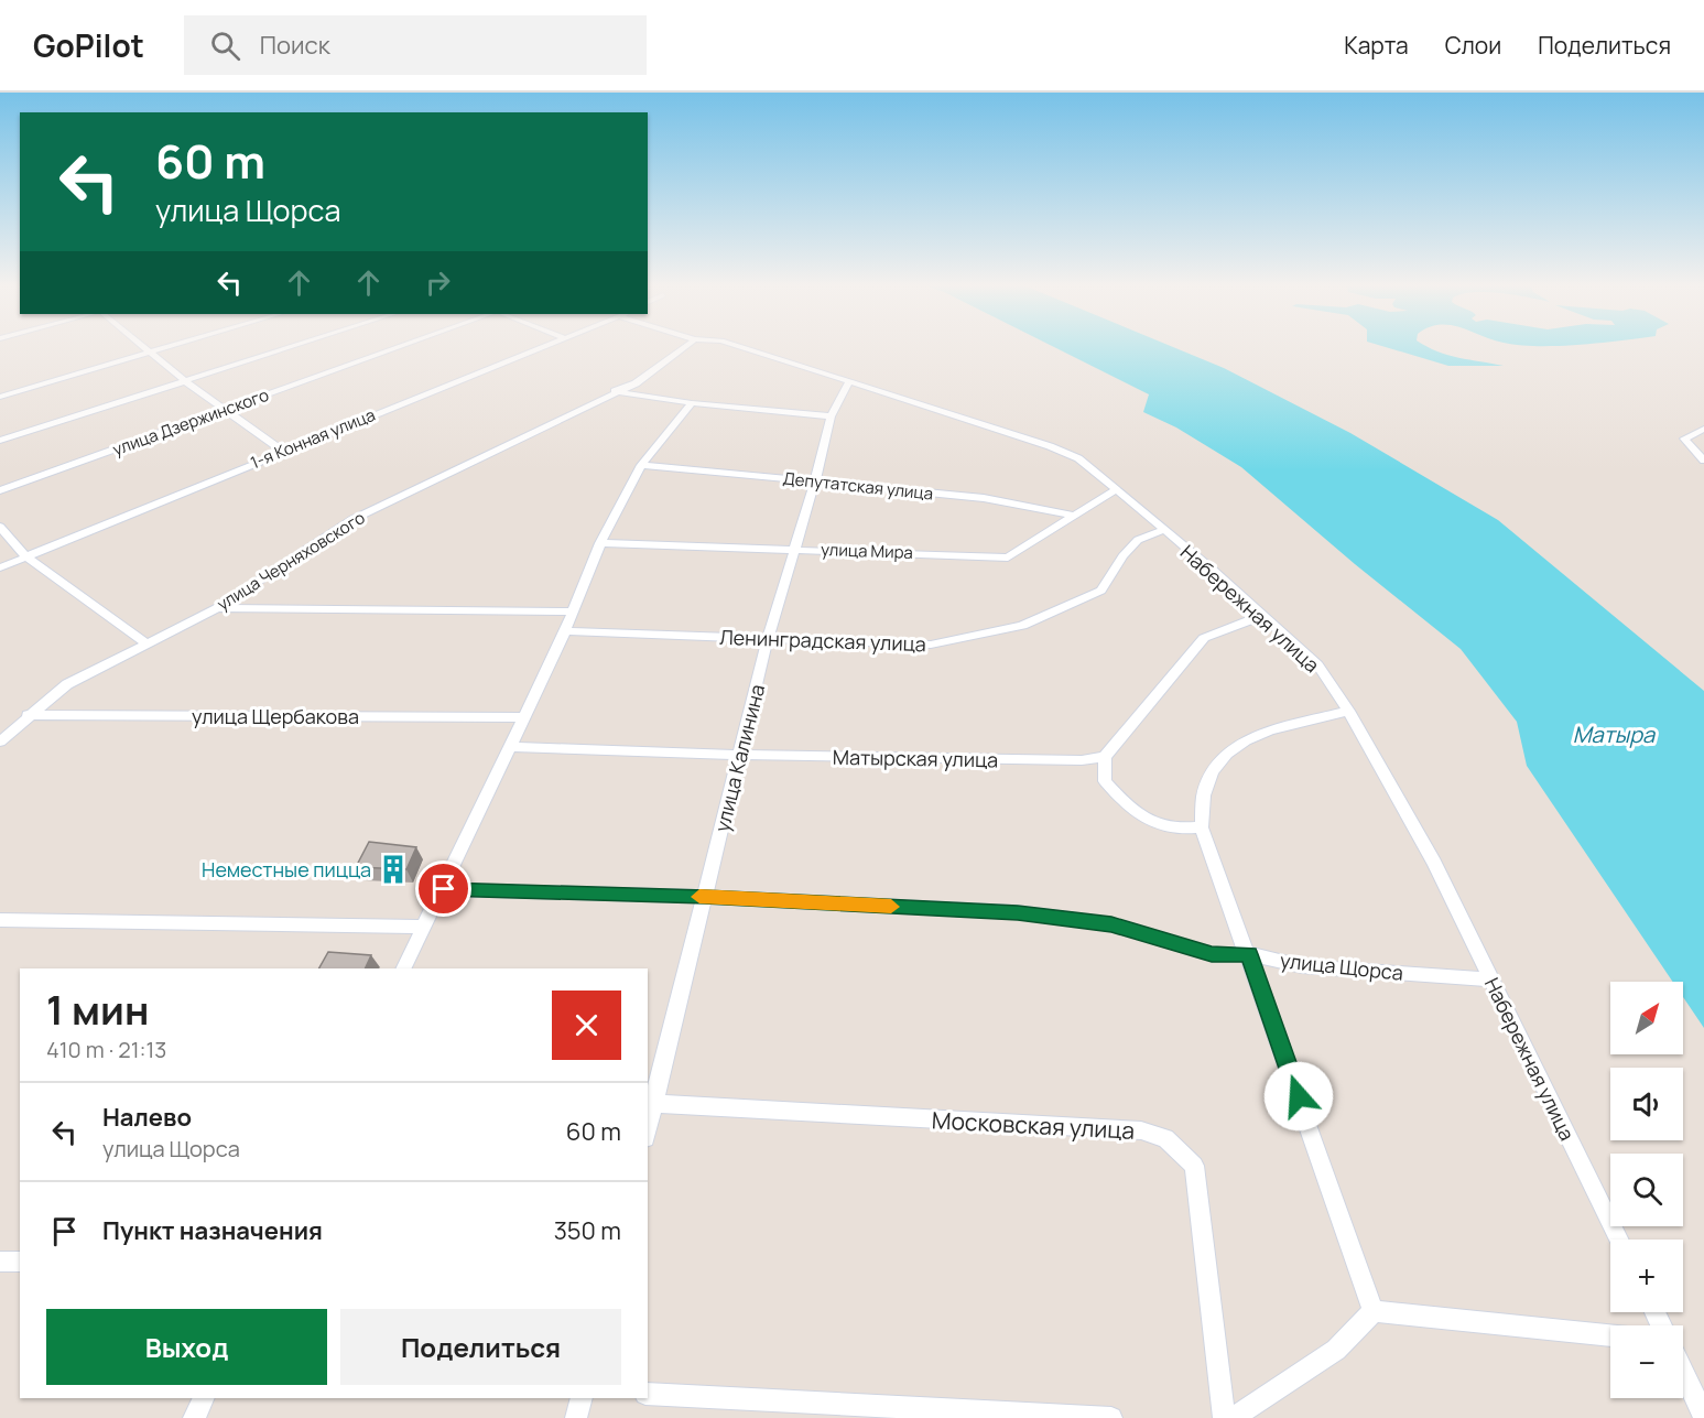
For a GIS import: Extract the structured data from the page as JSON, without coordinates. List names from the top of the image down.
{
  "streets": {
    "street": [
      "улица Дзержинского",
      "1-я Конная улица",
      "Депутатская улица",
      "улица Мира",
      "улица Черняховского",
      "Набережная улица",
      "Ленинградская улица",
      "улица Щербакова",
      "улица Калинина",
      "Матырская улица",
      "улица Щорса",
      "Московская улица"
    ]
  },
  "crossings": [
    ["Депутатская улица", "улица Мира"],
    ["Депутатская улица", "улица Калинина"],
    ["улица Мира", "Набережная улица"],
    ["улица Мира", "улица Калинина"],
    ["улица Черняховского", "улица Щербакова"],
    ["Набережная улица", "Ленинградская улица"],
    ["Набережная улица", "улица Калинина"],
    ["Набережная улица", "улица Щорса"],
    ["Ленинградская улица", "улица Калинина"],
    ["улица Калинина", "Матырская улица"],
    ["улица Калинина", "улица Щорса"],
    ["улица Калинина", "Московская улица"]
  ],
  "water": ["Матыра"],
  "places": {
    "building": ["Неместные пицца"]
  },
  "north": "top right",
  "page": {
    "header": "GoPilot",
    "search": "Поиск",
    "nav": ["Карта", "Слои", "Поделиться"],
    "turn": ["60 m", "улица Щорса"],
    "heading": ["1 мин", "410 m · 21:13"],
    "map_buttons": ["+", "−"],
    "list": [
      {
        "name": "Налево",
        "note": "улица Щорса",
        "value": "60 m"
      },
      {
        "name": "Пункт назначения",
        "value": "350 m"
      }
    ],
    "buttons": ["Выход", "Поделиться"]
  }
}
